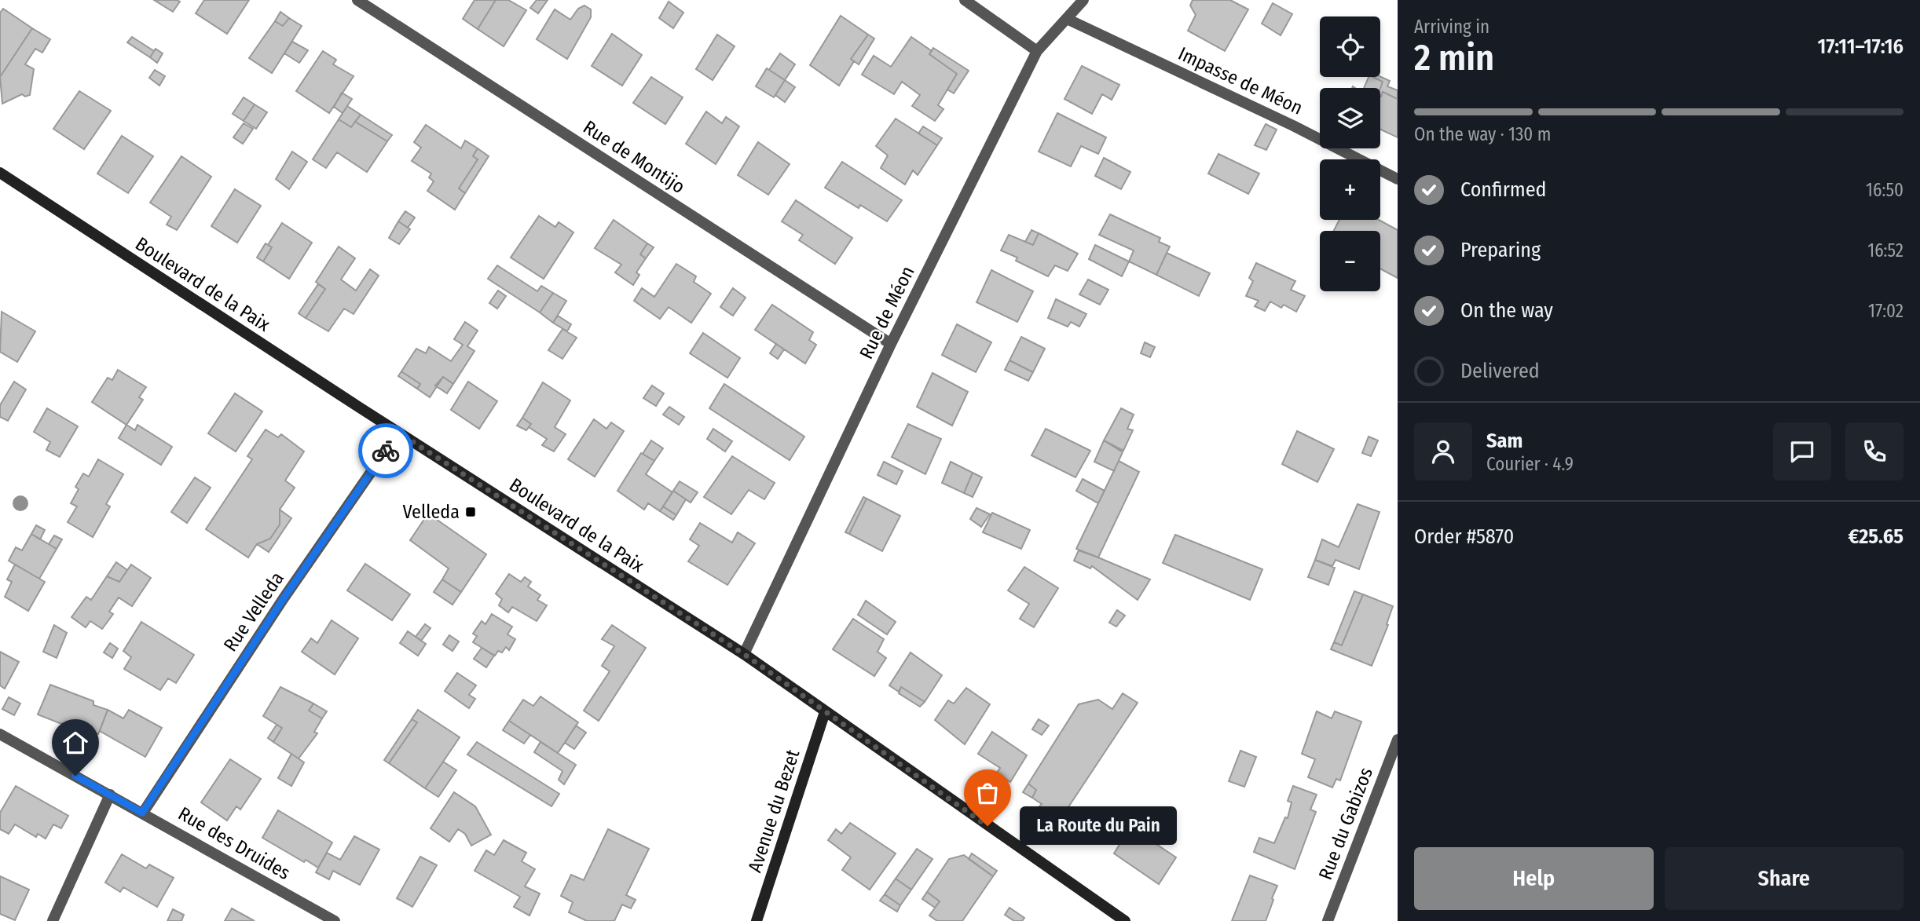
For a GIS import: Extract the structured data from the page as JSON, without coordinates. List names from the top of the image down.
{
  "streets": {
    "main road": ["Boulevard de la Paix", "Avenue du Bezet"],
    "street": [
      "Impasse de Méon",
      "Rue de Montijo",
      "Rue de Méon",
      "Rue Velleda",
      "Rue du Gabizos",
      "Rue des Druides"
    ]
  },
  "crossings": [
    ["Impasse de Méon", "Rue de Méon"],
    ["Rue de Montijo", "Rue de Méon"],
    ["Boulevard de la Paix", "Rue de Méon"],
    ["Boulevard de la Paix", "Rue Velleda"],
    ["Boulevard de la Paix", "Avenue du Bezet"],
    ["Rue Velleda", "Rue des Druides"]
  ],
  "places": {
    "transit": ["Velleda"],
    "other": ["La Route du Pain"]
  },
  "page": {
    "heading": ["2 min", "Arriving in", "17:11–17:16"],
    "panel": [
      "Sam",
      "Courier · 4.9",
      "Order #5870",
      "€25.65"
    ],
    "map_buttons": ["+", "−"],
    "bar": "On the way · 130 m",
    "list": [
      ["Confirmed", "16:50"],
      ["Preparing", "16:52"],
      ["On the way", "17:02"],
      "Delivered"
    ],
    "bubble": "La Route du Pain",
    "buttons": ["Help", "Share"]
  }
}
